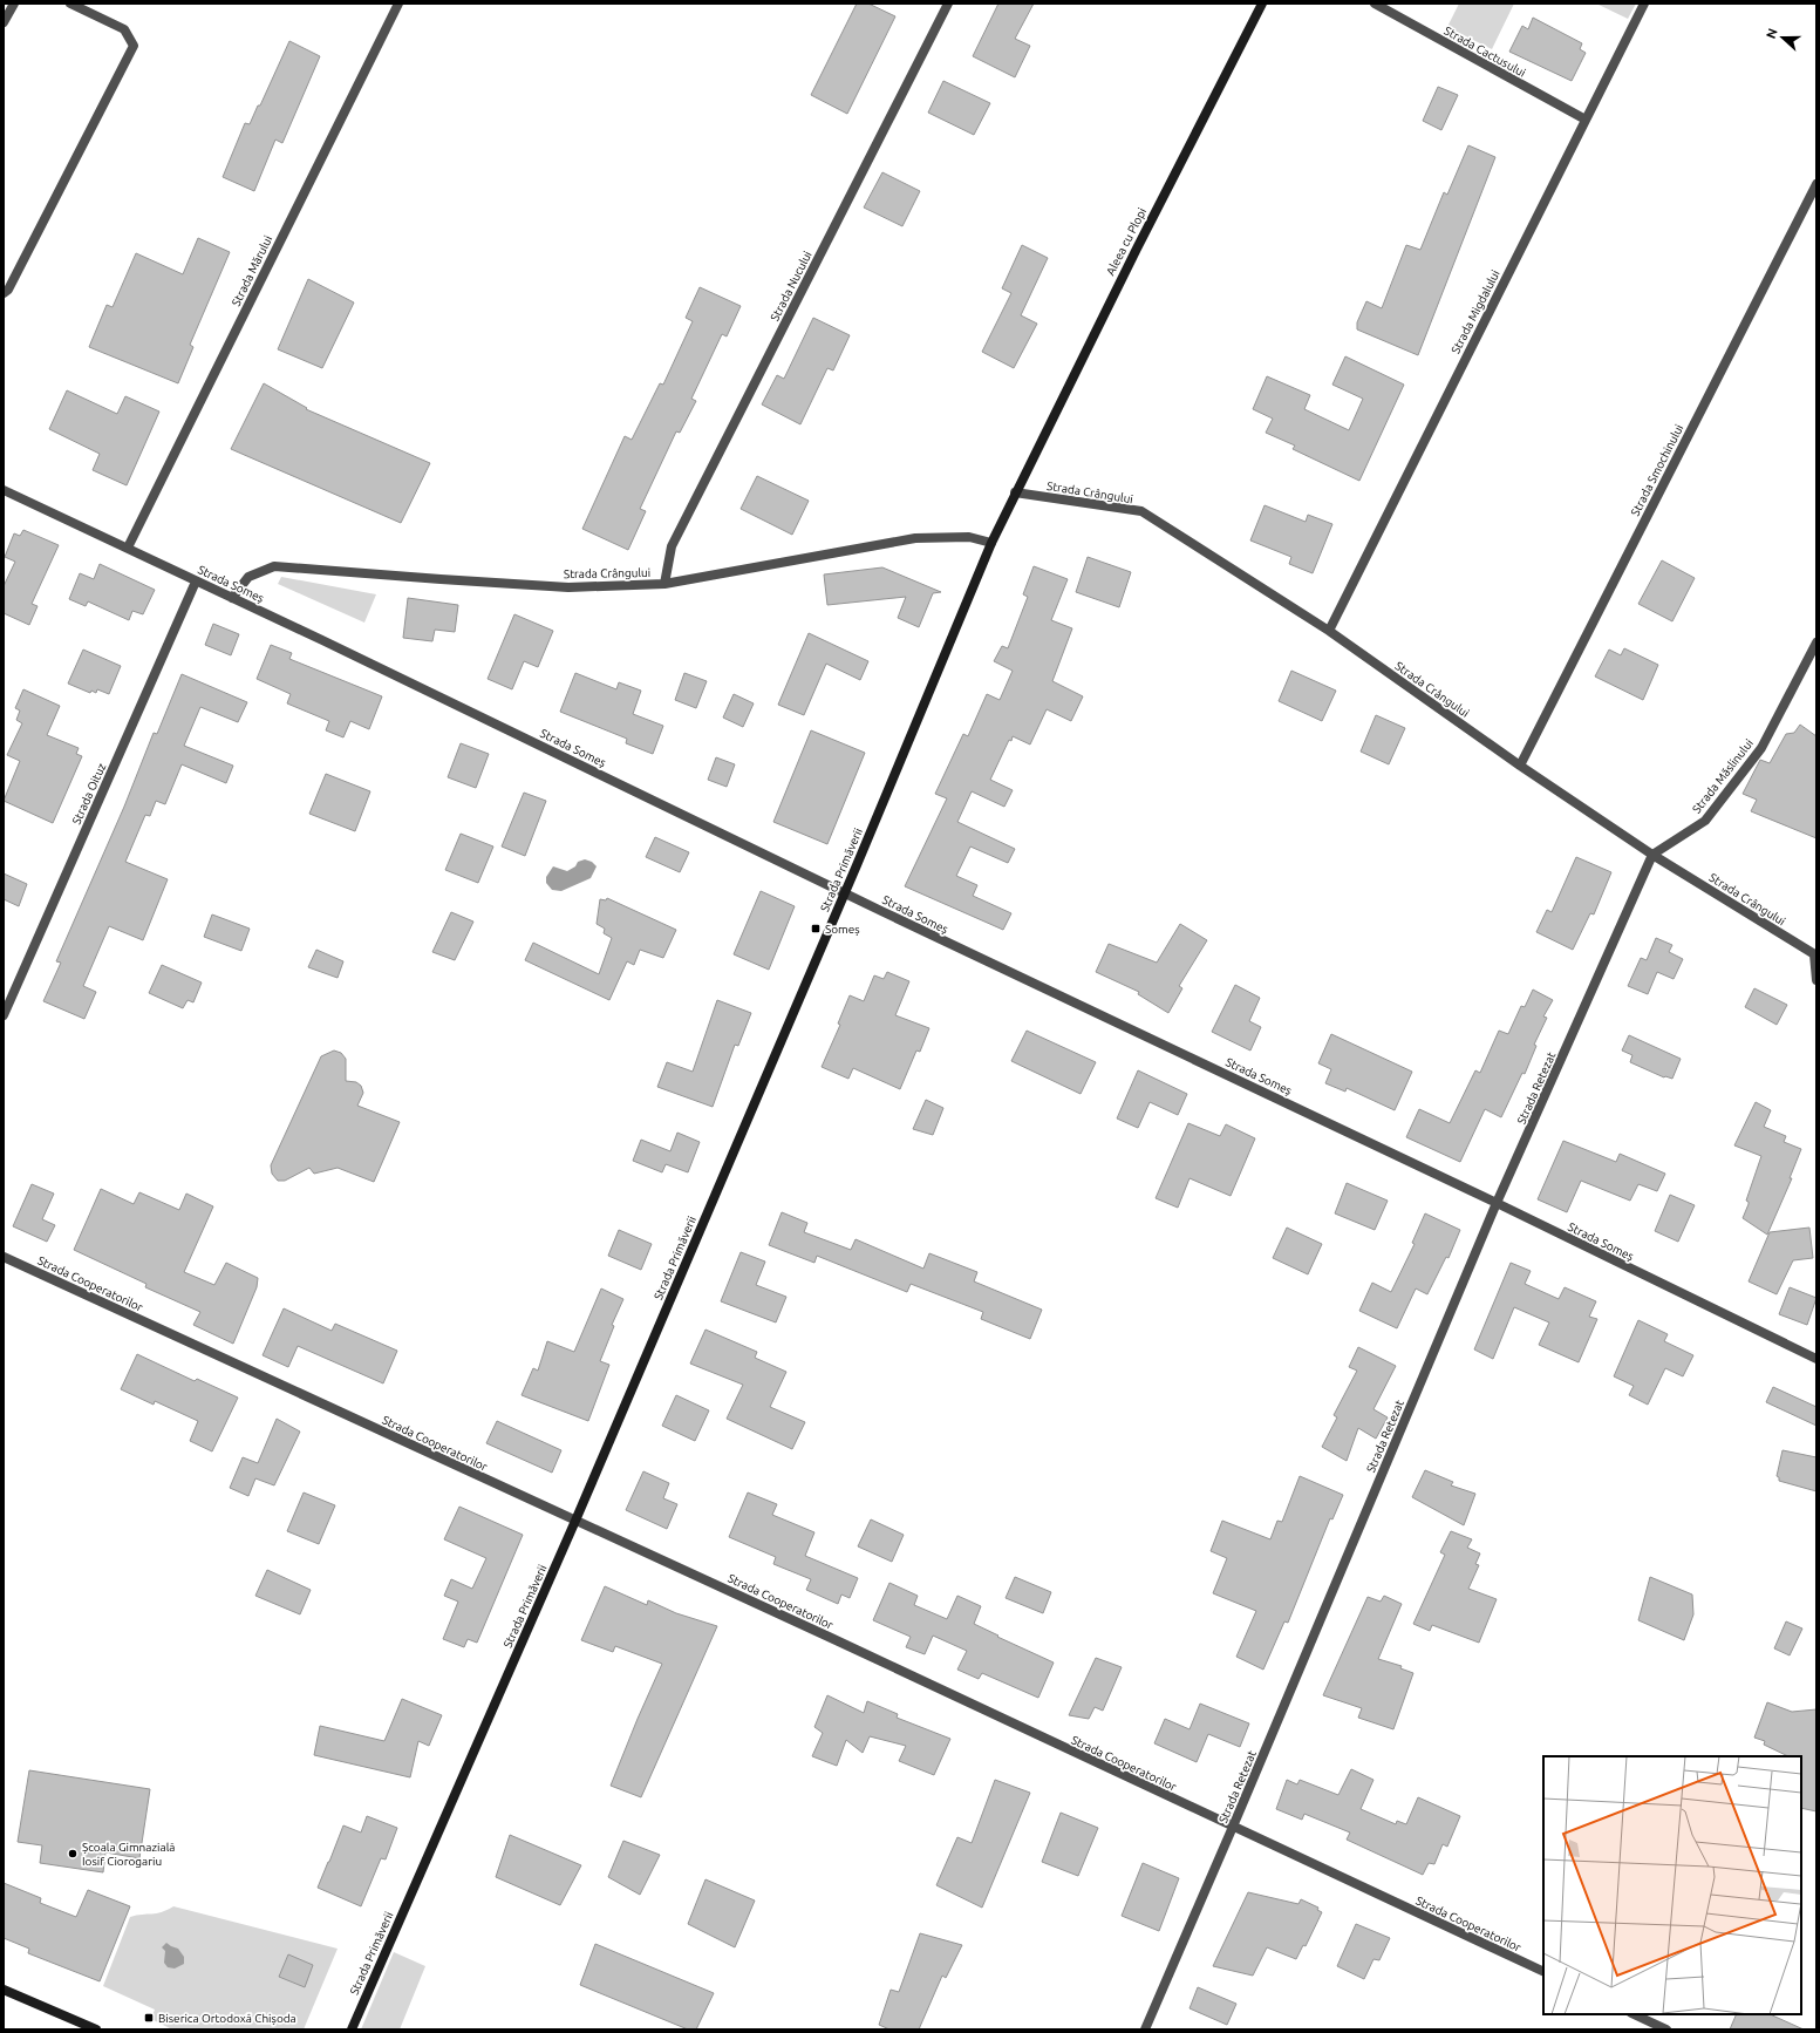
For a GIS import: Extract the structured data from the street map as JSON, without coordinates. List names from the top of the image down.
{
  "streets": {
    "street": [
      "Strada Cactusului",
      "Aleea cu Plopi",
      "Strada Mărului",
      "Strada Nucului",
      "Strada Migdalului",
      "Strada Smochinului",
      "Strada Crângului",
      "Strada Someș",
      "Strada Măslinului",
      "Strada Oituz",
      "Strada Primăverii",
      "Strada Retezat",
      "Strada Cooperatorilor"
    ]
  },
  "crossings": [
    ["Strada Cactusului", "Strada Migdalului"],
    ["Aleea cu Plopi", "Strada Crângului"],
    ["Aleea cu Plopi", "Strada Primăverii"],
    ["Strada Mărului", "Strada Someș"],
    ["Strada Nucului", "Strada Crângului"],
    ["Strada Migdalului", "Strada Crângului"],
    ["Strada Smochinului", "Strada Crângului"],
    ["Strada Crângului", "Strada Someș"],
    ["Strada Crângului", "Strada Măslinului"],
    ["Strada Crângului", "Strada Primăverii"],
    ["Strada Crângului", "Strada Retezat"],
    ["Strada Someș", "Strada Oituz"],
    ["Strada Someș", "Strada Primăverii"],
    ["Strada Someș", "Strada Retezat"],
    ["Strada Măslinului", "Strada Retezat"],
    ["Strada Primăverii", "Strada Cooperatorilor"],
    ["Strada Retezat", "Strada Cooperatorilor"]
  ],
  "places": {
    "transit": ["Someș", "Biserica Ortodoxă Chișoda"],
    "other": ["Școala Gimnazială Iosif Ciorogariu"]
  },
  "north": "left"
}
